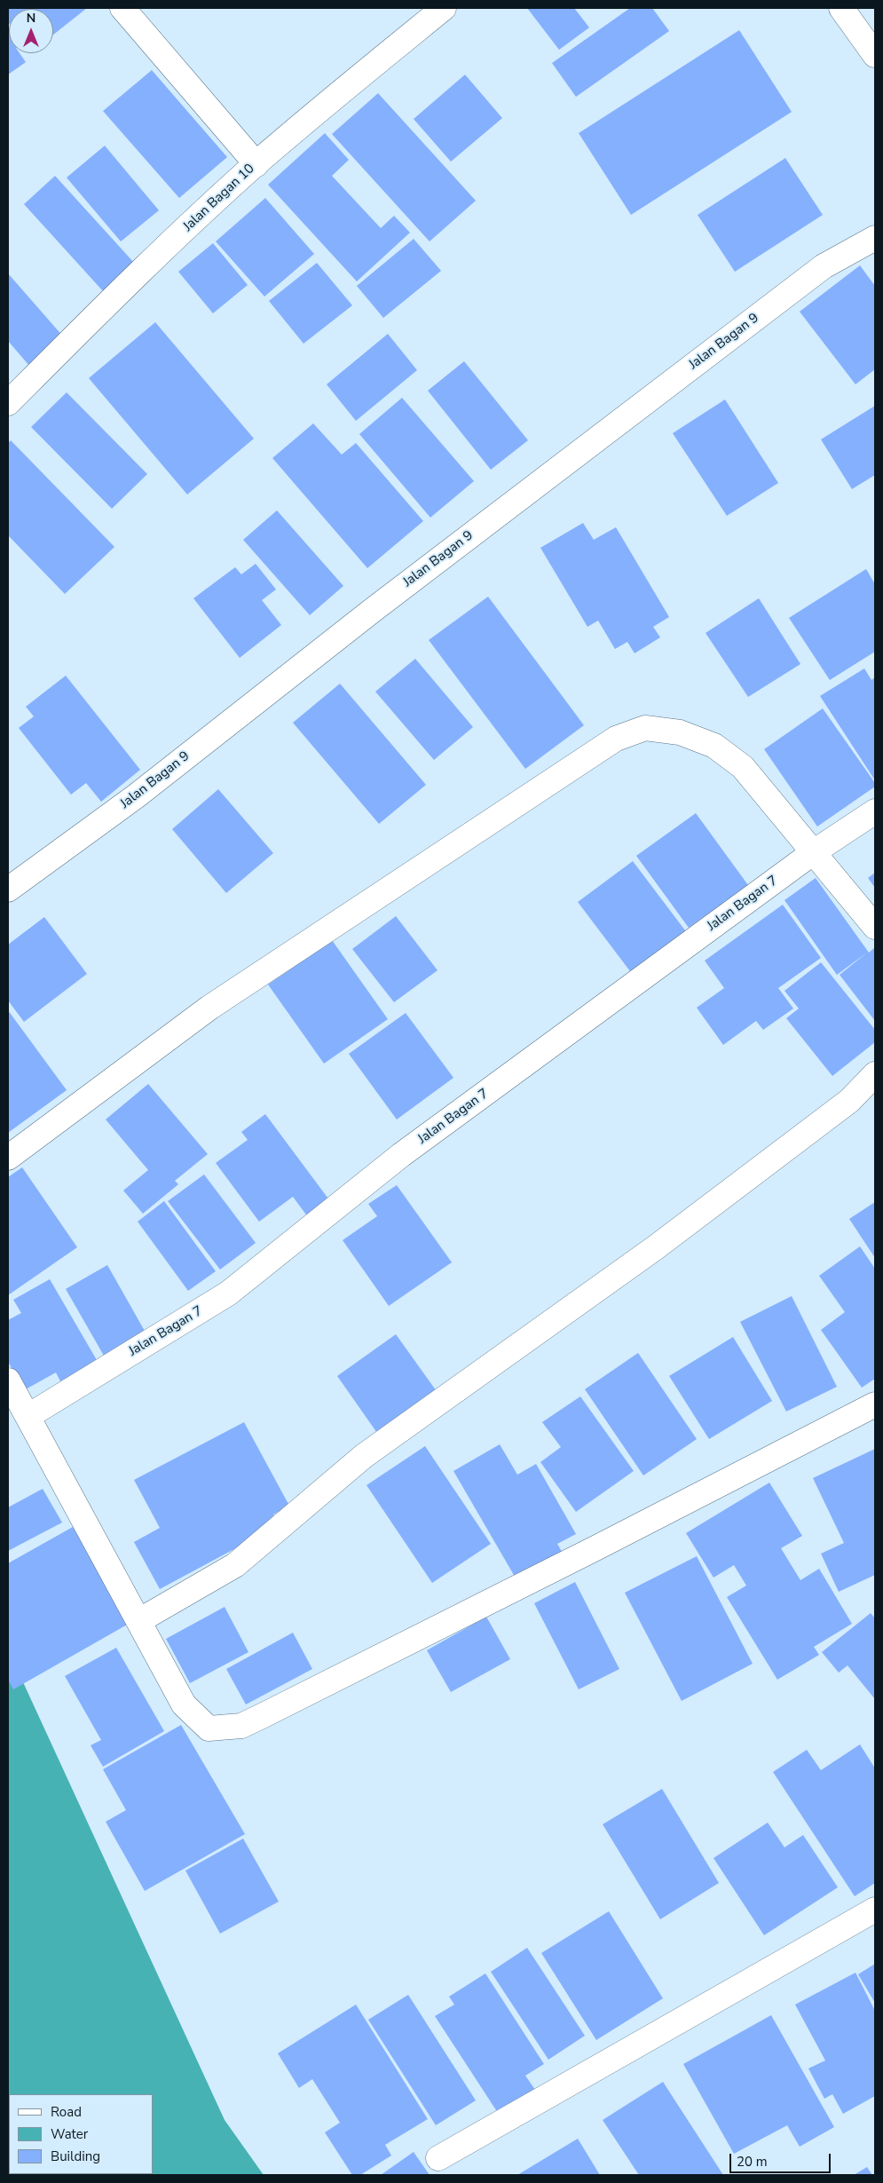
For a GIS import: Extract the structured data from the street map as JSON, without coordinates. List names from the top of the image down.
{
  "streets": {
    "street": ["Jalan Bagan 10", "Jalan Bagan 9", "Jalan Bagan 7"]
  },
  "legend": ["Road", "Water", "Building"],
  "scale_bar": "20 m",
  "north": "top"
}
